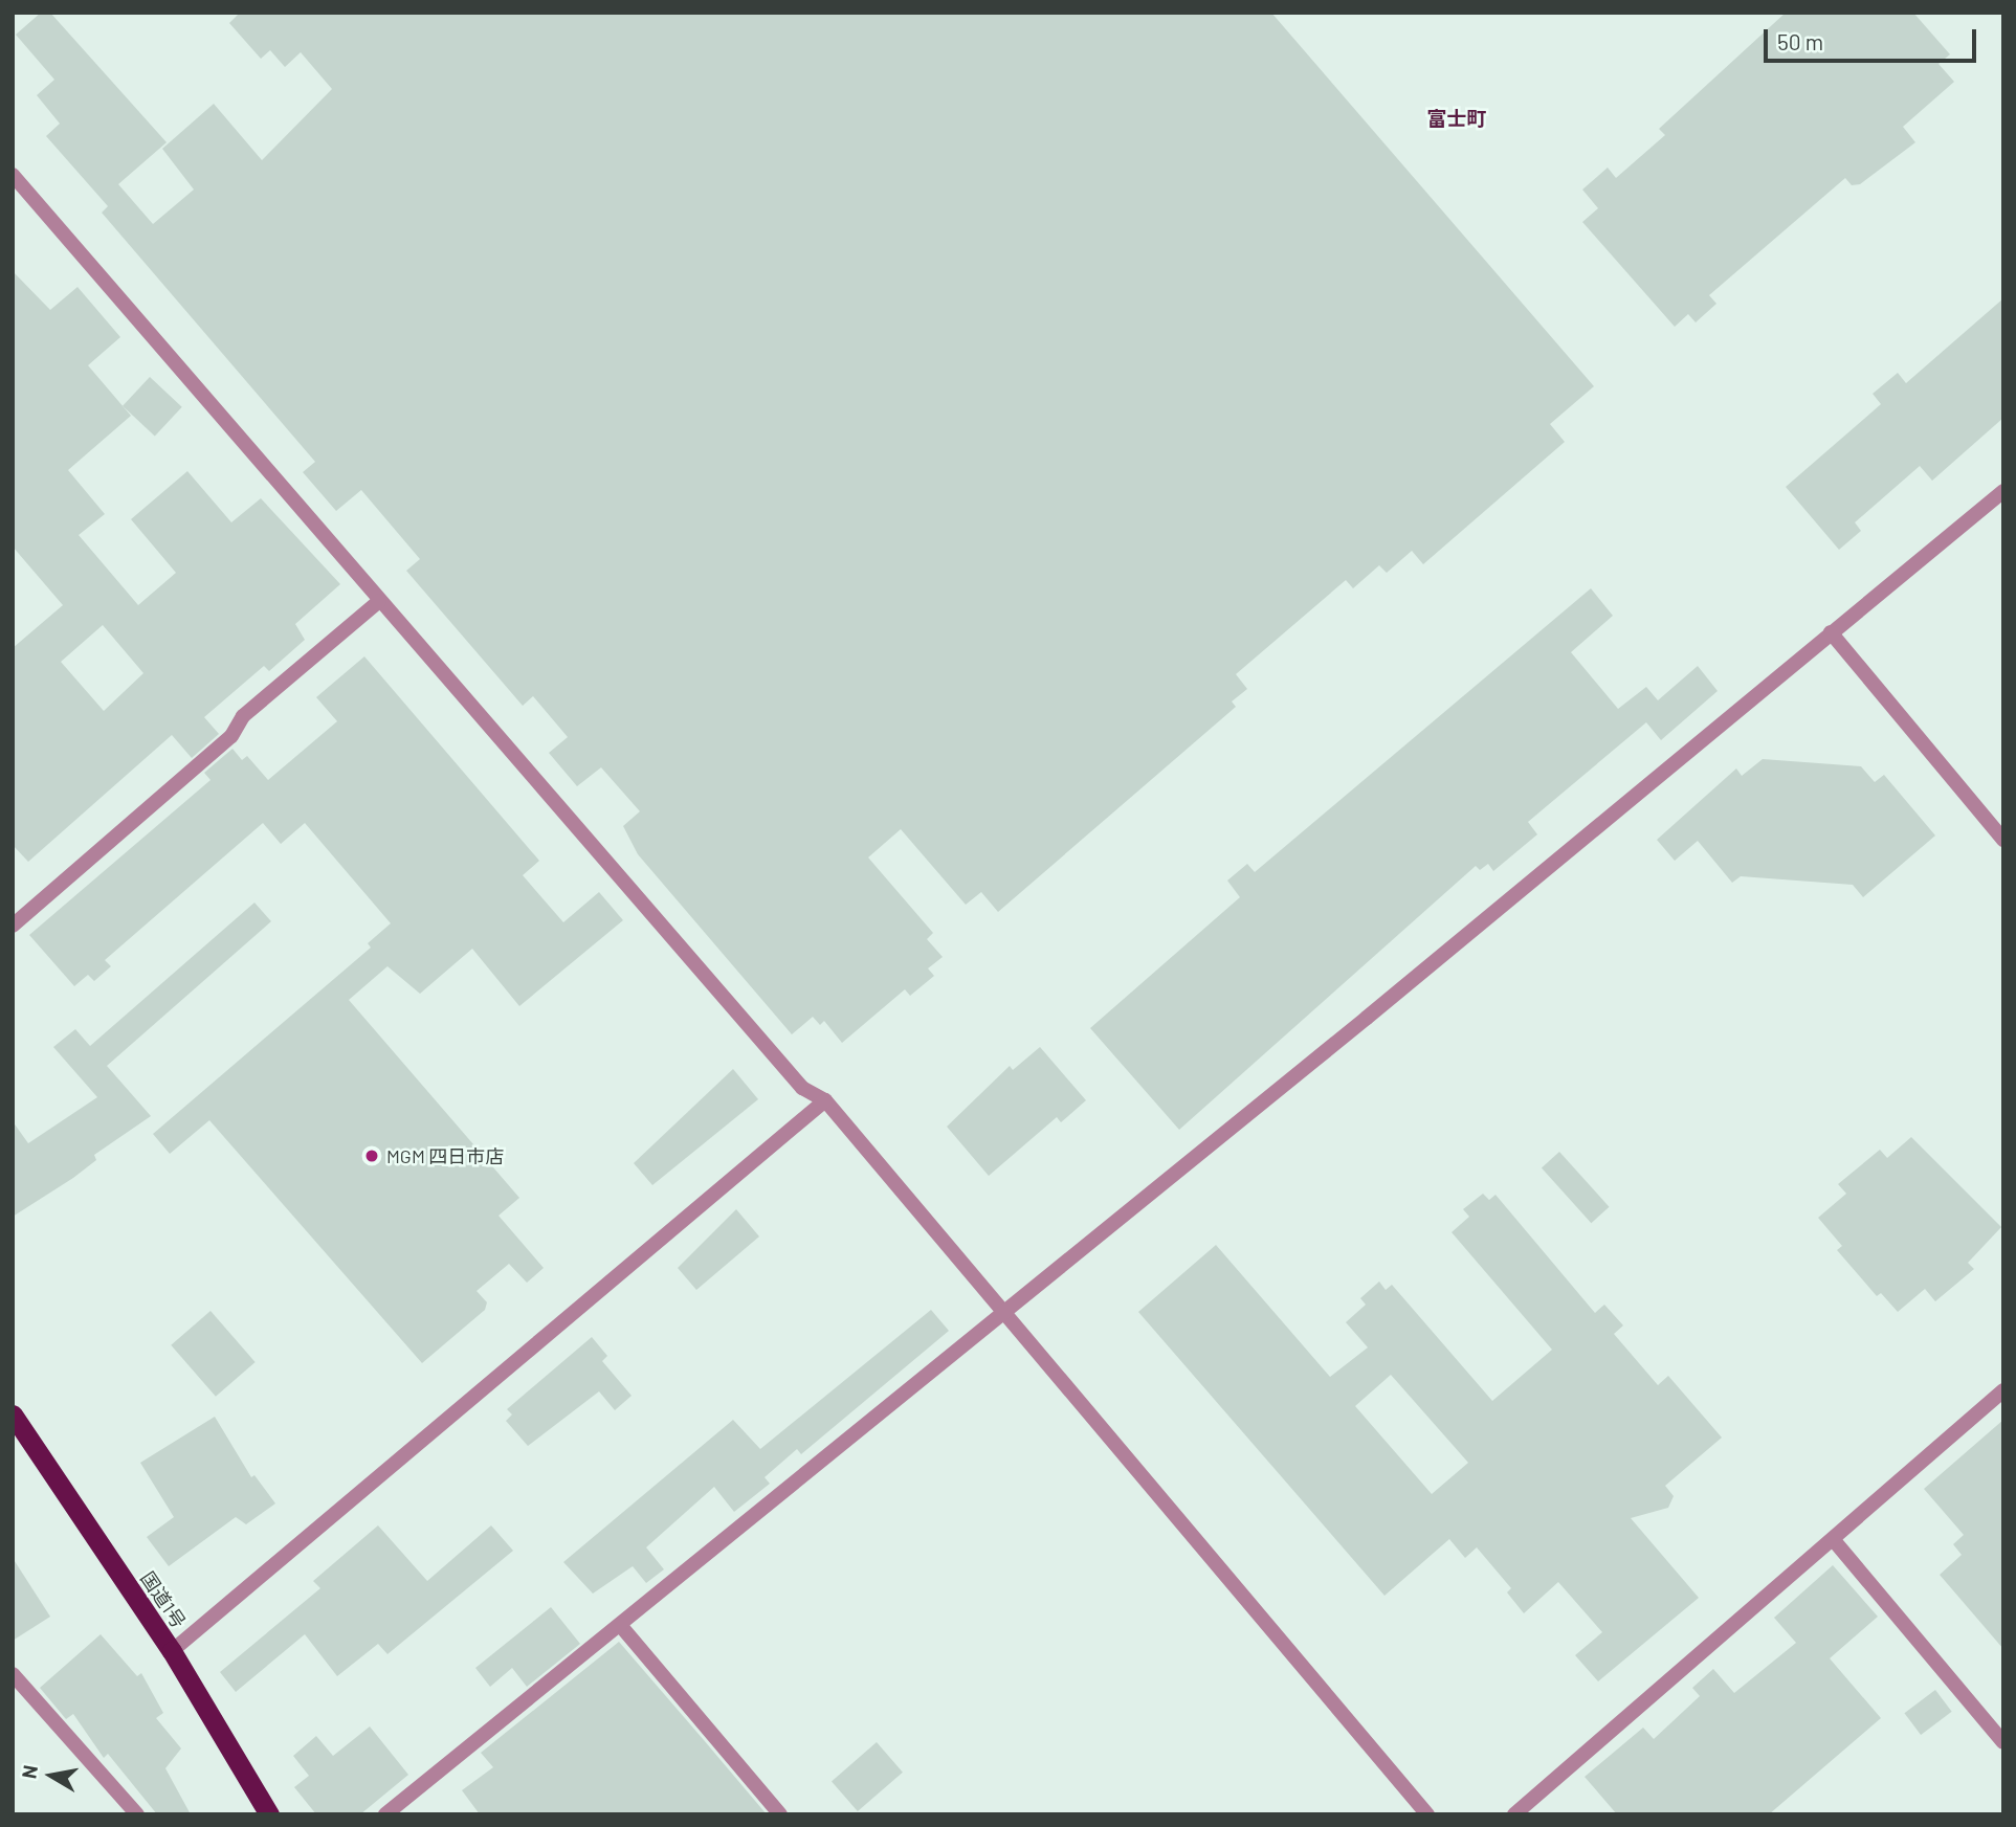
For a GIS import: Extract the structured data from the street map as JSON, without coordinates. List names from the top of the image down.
{
  "streets": {
    "highway": ["国道1号"]
  },
  "districts": ["富士町"],
  "places": ["MGM 四日市店"],
  "scale_bar": "50 m",
  "north": "left"
}
